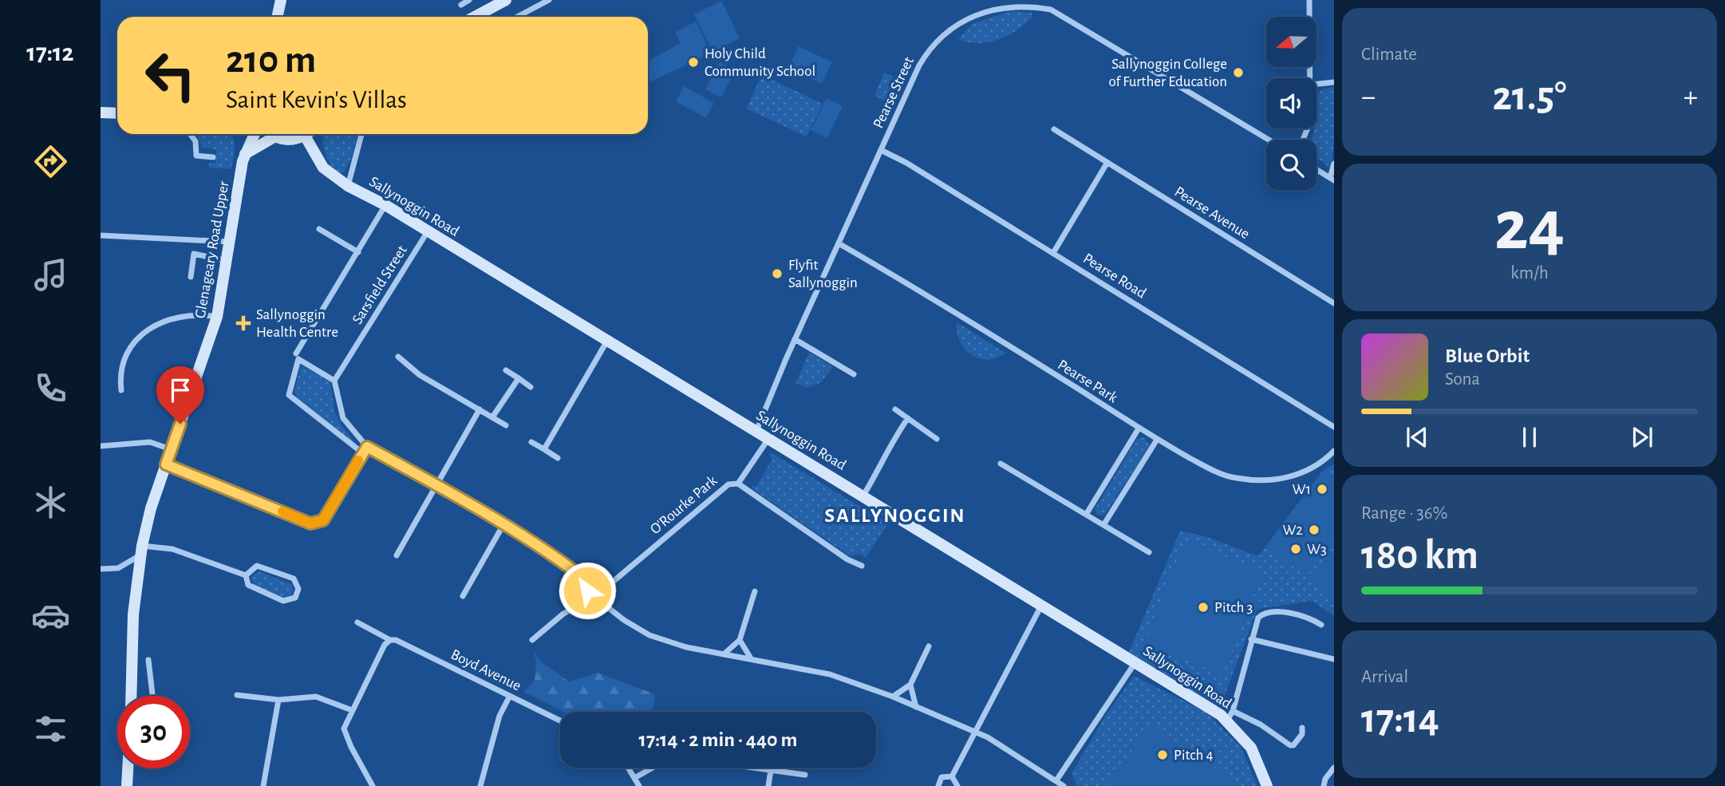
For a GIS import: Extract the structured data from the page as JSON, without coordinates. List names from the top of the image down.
{
  "streets": {
    "street": [
      "Pearse Street",
      "Sallynoggin Road",
      "Pearse Avenue",
      "Glenageary Road Upper",
      "Pearse Road",
      "Sarsfield Street",
      "Pearse Park",
      "O'Rourke Park",
      "Boyd Avenue"
    ]
  },
  "crossings": [
    ["Pearse Street", "Sallynoggin Road"],
    ["Pearse Street", "Pearse Road"],
    ["Pearse Street", "Pearse Park"],
    ["Sallynoggin Road", "Sarsfield Street"],
    ["Sallynoggin Road", "O'Rourke Park"]
  ],
  "districts": ["SALLYNOGGIN"],
  "places": {
    "other": [
      "Holy Child Community School",
      "Sallynoggin College of Further Education",
      "Flyfit Sallynoggin",
      "W1",
      "W2",
      "W3",
      "Pitch 3",
      "Pitch 4"
    ],
    "health": ["Sallynoggin Health Centre"]
  },
  "north": "left",
  "page": {
    "tabs": "17:12",
    "tile": [
      "Climate",
      ["24", "km/h"],
      ["Range · 36%", "180 km"],
      ["Arrival", "17:14"]
    ],
    "turn": ["210 m", "Saint Kevin's Villas"],
    "heat": ["−", "21.5°", "+"],
    "song": ["Blue Orbit", "Sona"],
    "limit": "30",
    "trip": "17:14 · 2 min · 440 m"
  }
}
